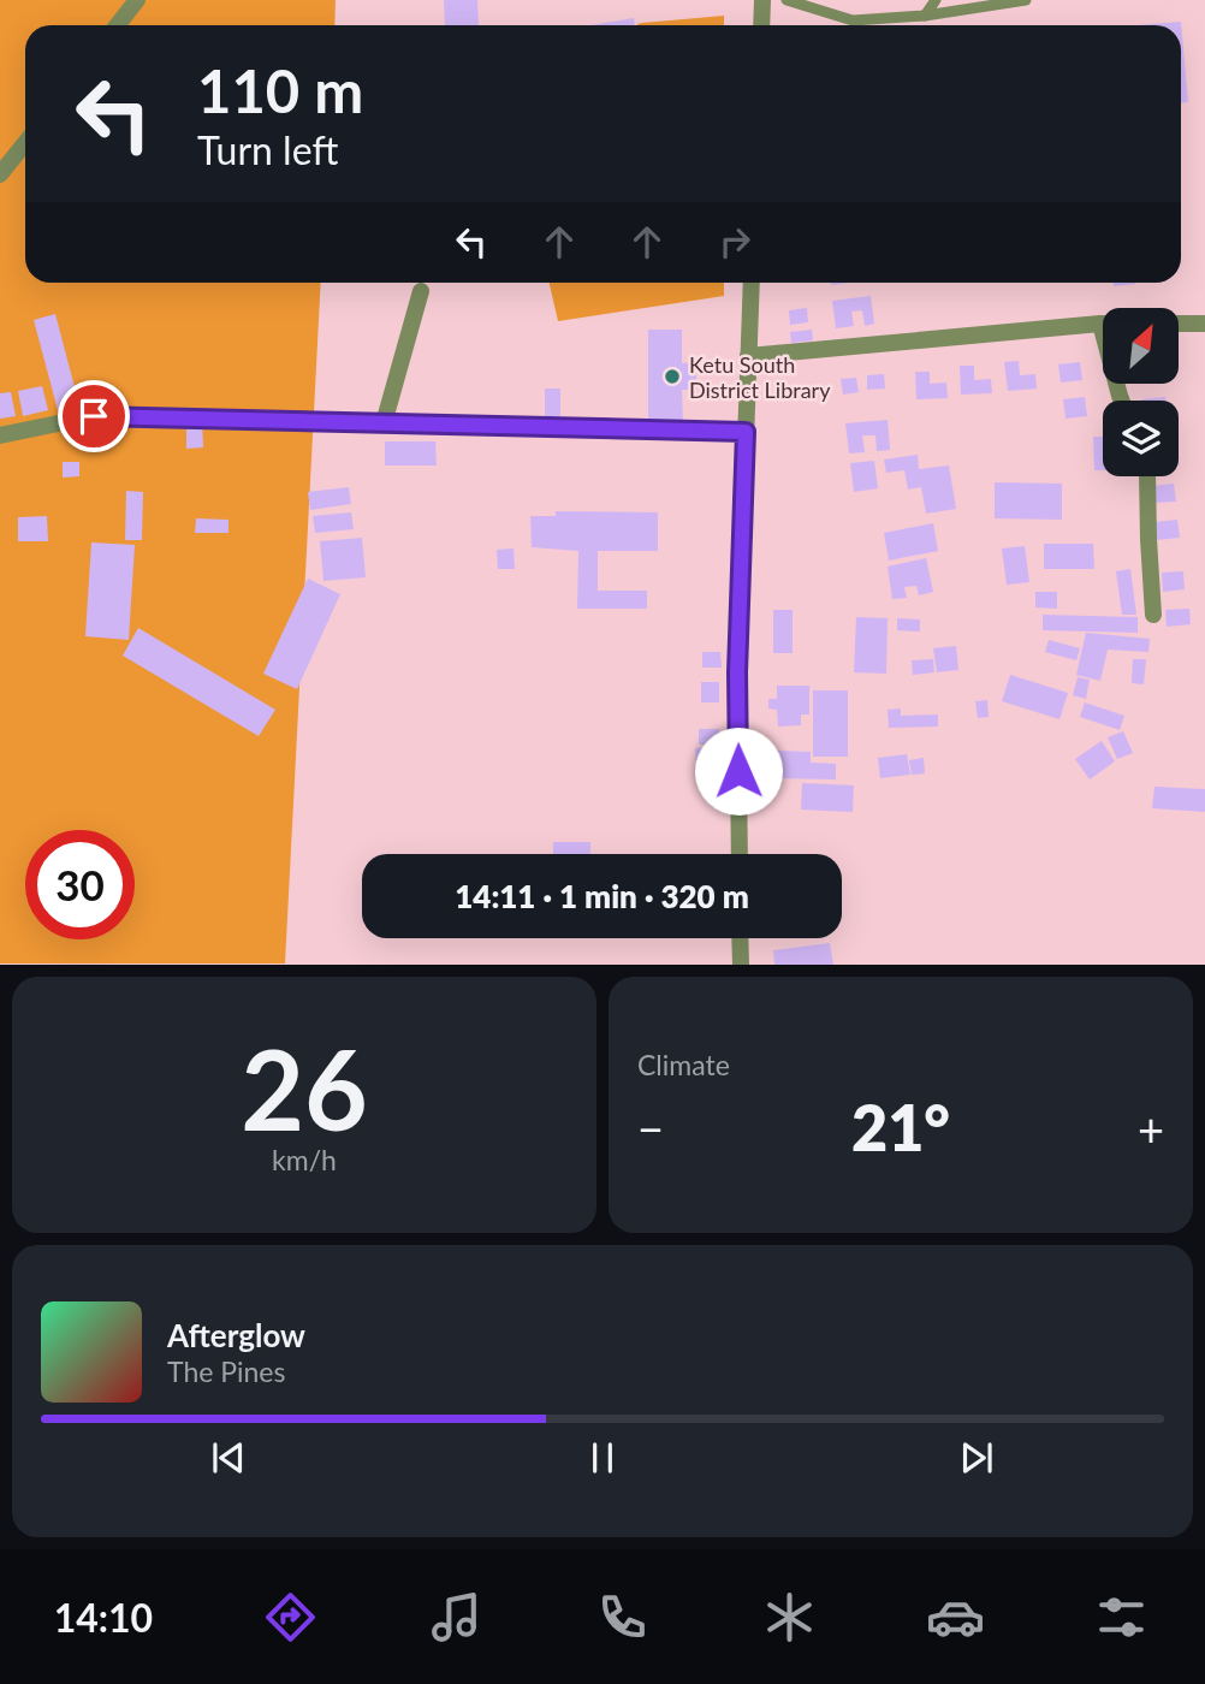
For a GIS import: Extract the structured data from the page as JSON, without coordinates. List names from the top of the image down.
{
  "places": ["Ketu South District Library"],
  "north": "top right",
  "page": {
    "turn": ["110 m", "Turn left"],
    "limit": "30",
    "trip": "14:11 · 1 min · 320 m",
    "tile": [
      ["26", "km/h"],
      "Climate"
    ],
    "heat": ["−", "21°", "+"],
    "song": ["Afterglow", "The Pines"],
    "tabs": "14:10"
  }
}
